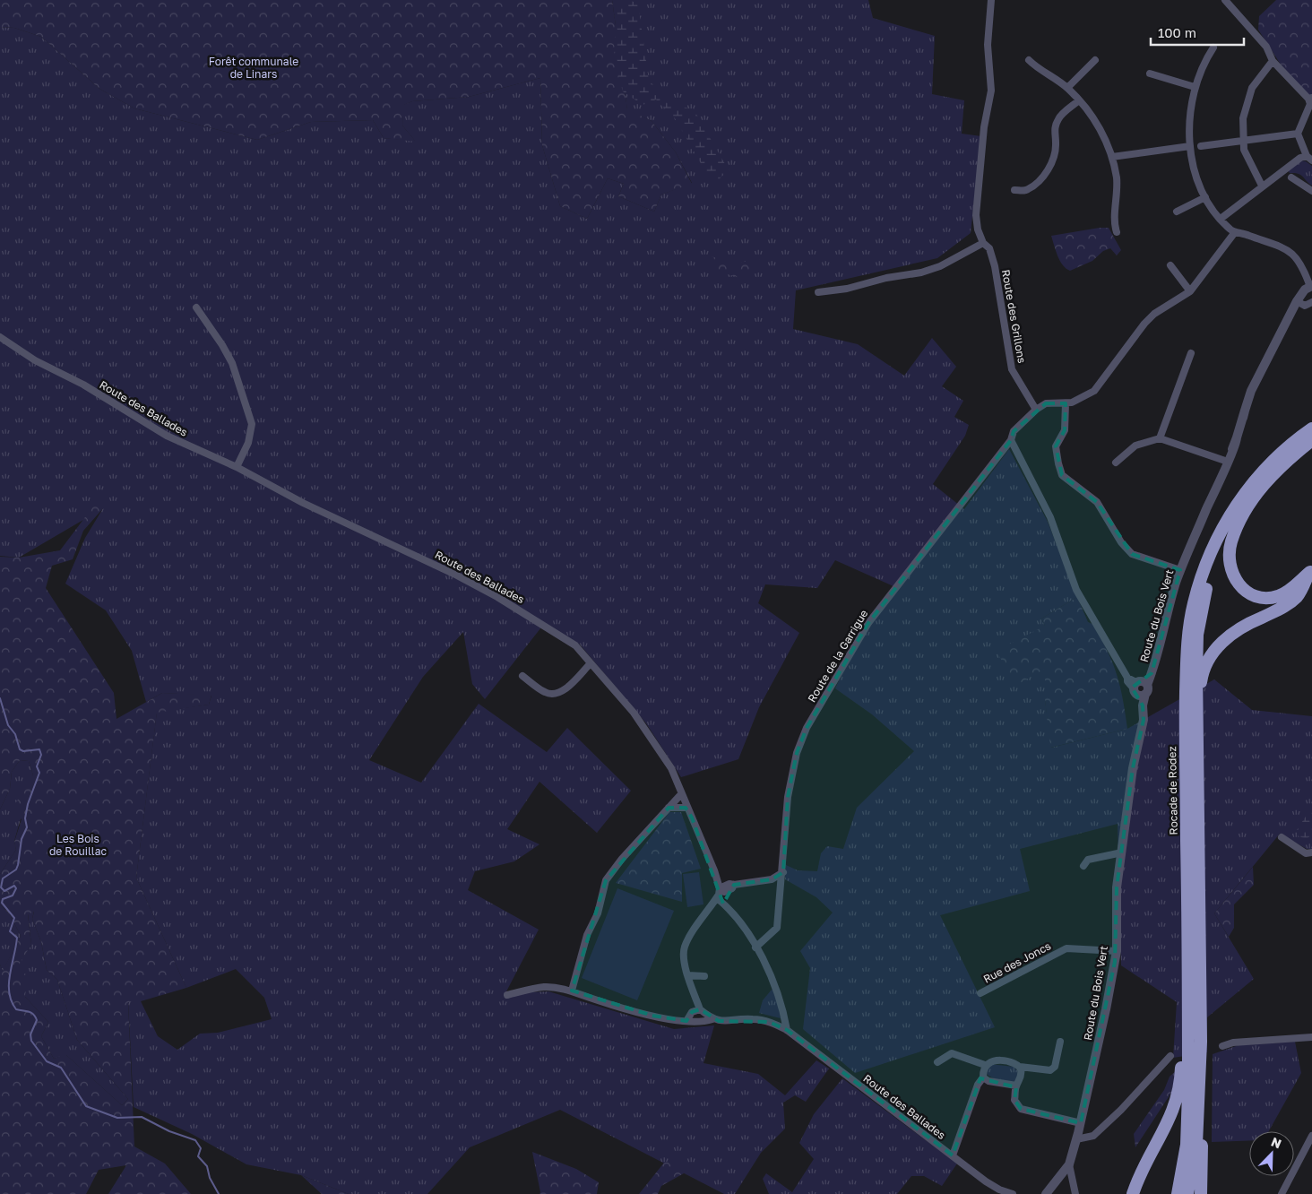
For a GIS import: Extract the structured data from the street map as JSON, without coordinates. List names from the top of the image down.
{
  "streets": {
    "highway": ["Rocade de Rodez"],
    "street": [
      "Route des Grillons",
      "Route des Ballades",
      "Route du Bois Vert",
      "Route de la Garrigue",
      "Rue des Joncs"
    ]
  },
  "crossings": [
    ["Route du Bois Vert", "Rue des Joncs"]
  ],
  "parks": ["Forêt communale de Linars", "Les Bois de Rouillac"],
  "scale_bar": "100 m",
  "north": "top right"
}
